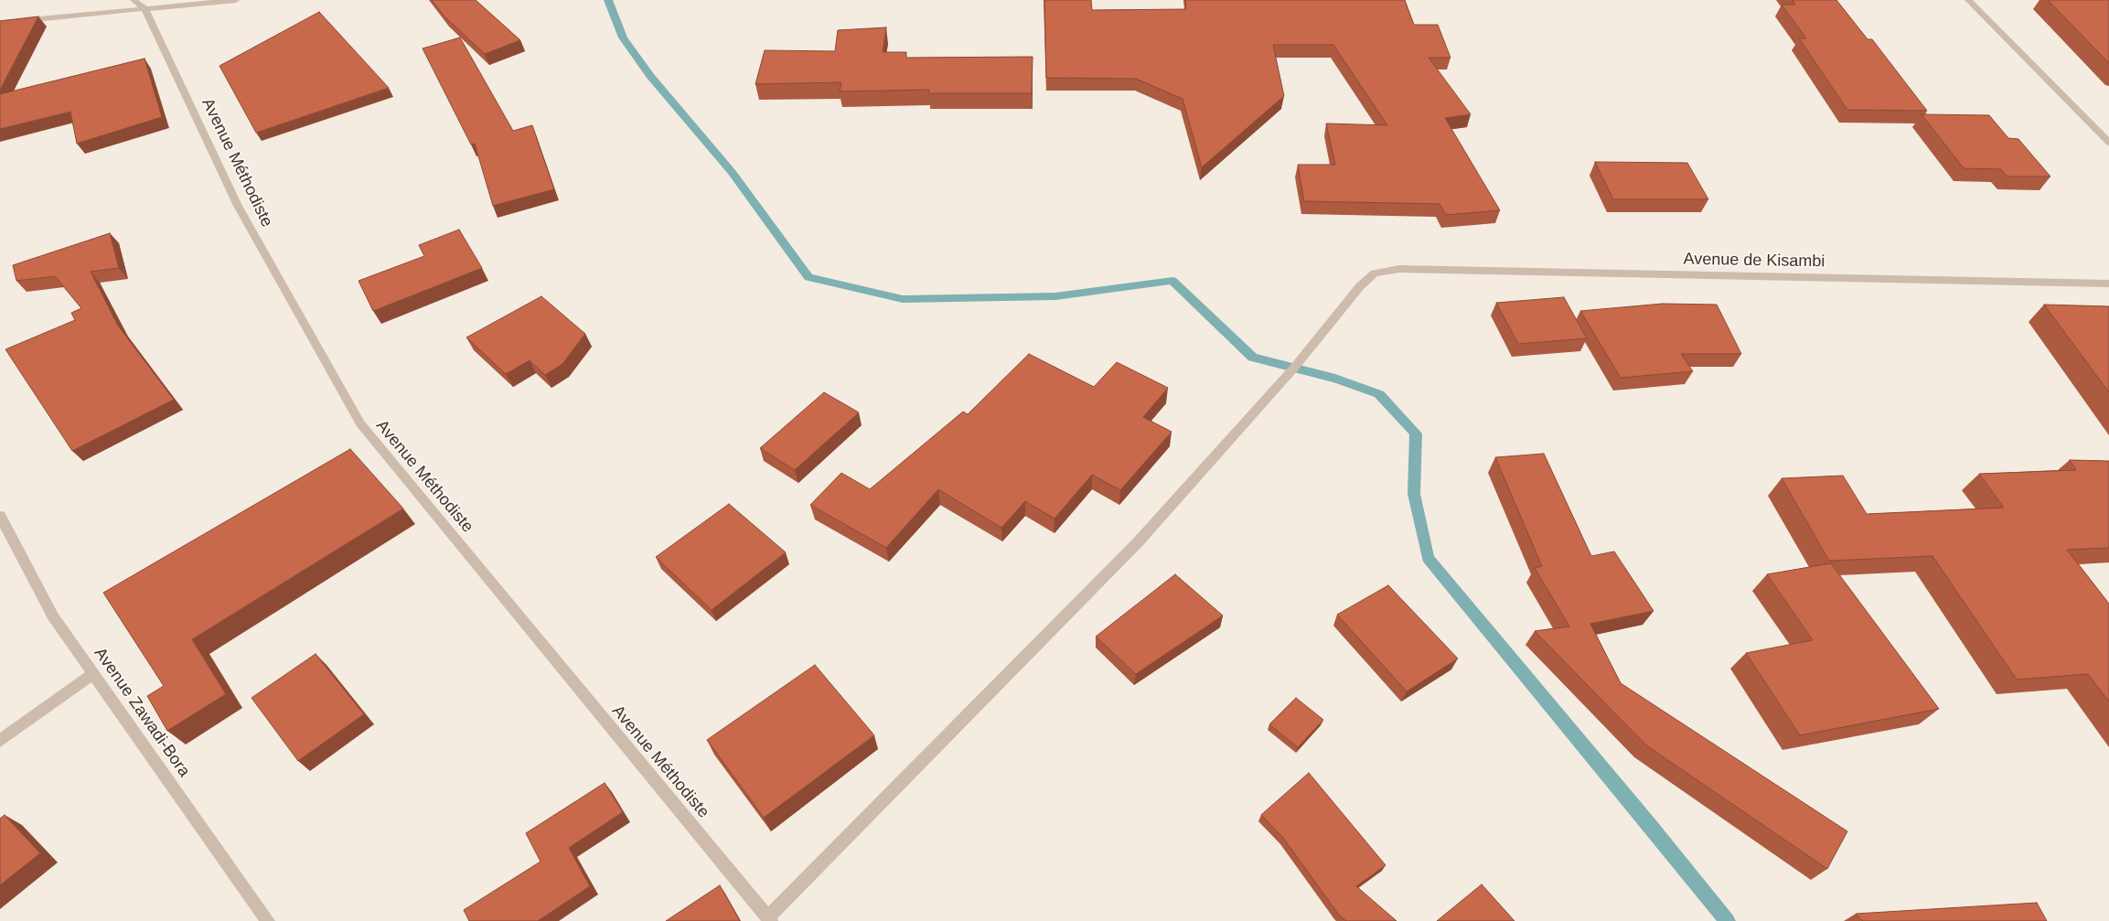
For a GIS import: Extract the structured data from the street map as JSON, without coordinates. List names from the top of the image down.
{
  "streets": {
    "street": ["Avenue Méthodiste", "Avenue de Kisambi", "Avenue Zawadi-Bora"]
  },
  "crossings": [
    ["Avenue Méthodiste", "Avenue de Kisambi"]
  ]
}
